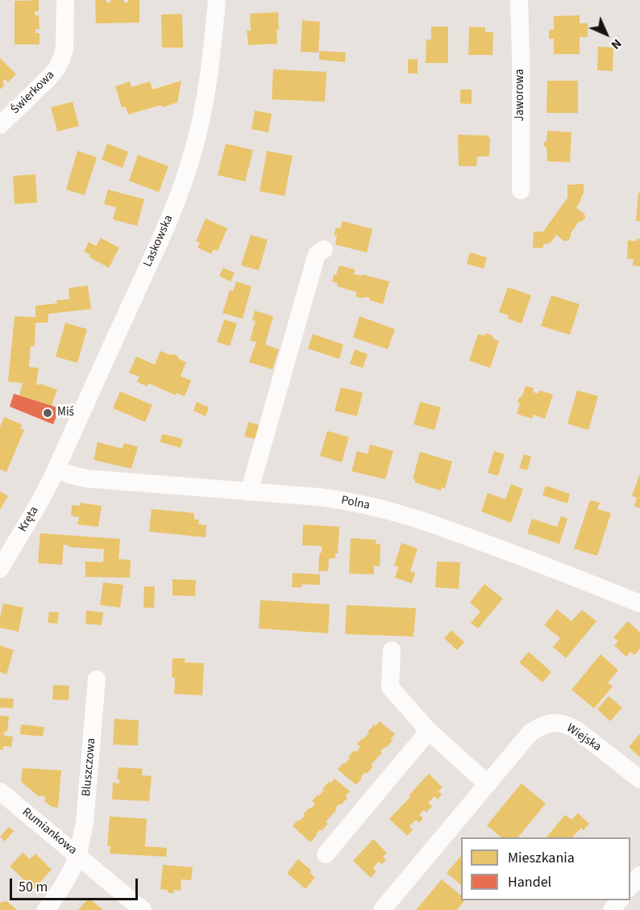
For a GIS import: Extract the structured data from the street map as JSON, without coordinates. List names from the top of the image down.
{
  "streets": {
    "street": [
      "Świerkowa",
      "Jaworowa",
      "Laskowska",
      "Polna",
      "Kręta",
      "Wiejska",
      "Bluszczowa",
      "Rumiankowa"
    ]
  },
  "crossings": [
    ["Laskowska", "Polna"],
    ["Laskowska", "Kręta"],
    ["Polna", "Kręta"],
    ["Bluszczowa", "Rumiankowa"]
  ],
  "places": ["Miś"],
  "legend": ["Mieszkania", "Handel"],
  "scale_bar": "50 m",
  "north": "bottom right"
}
